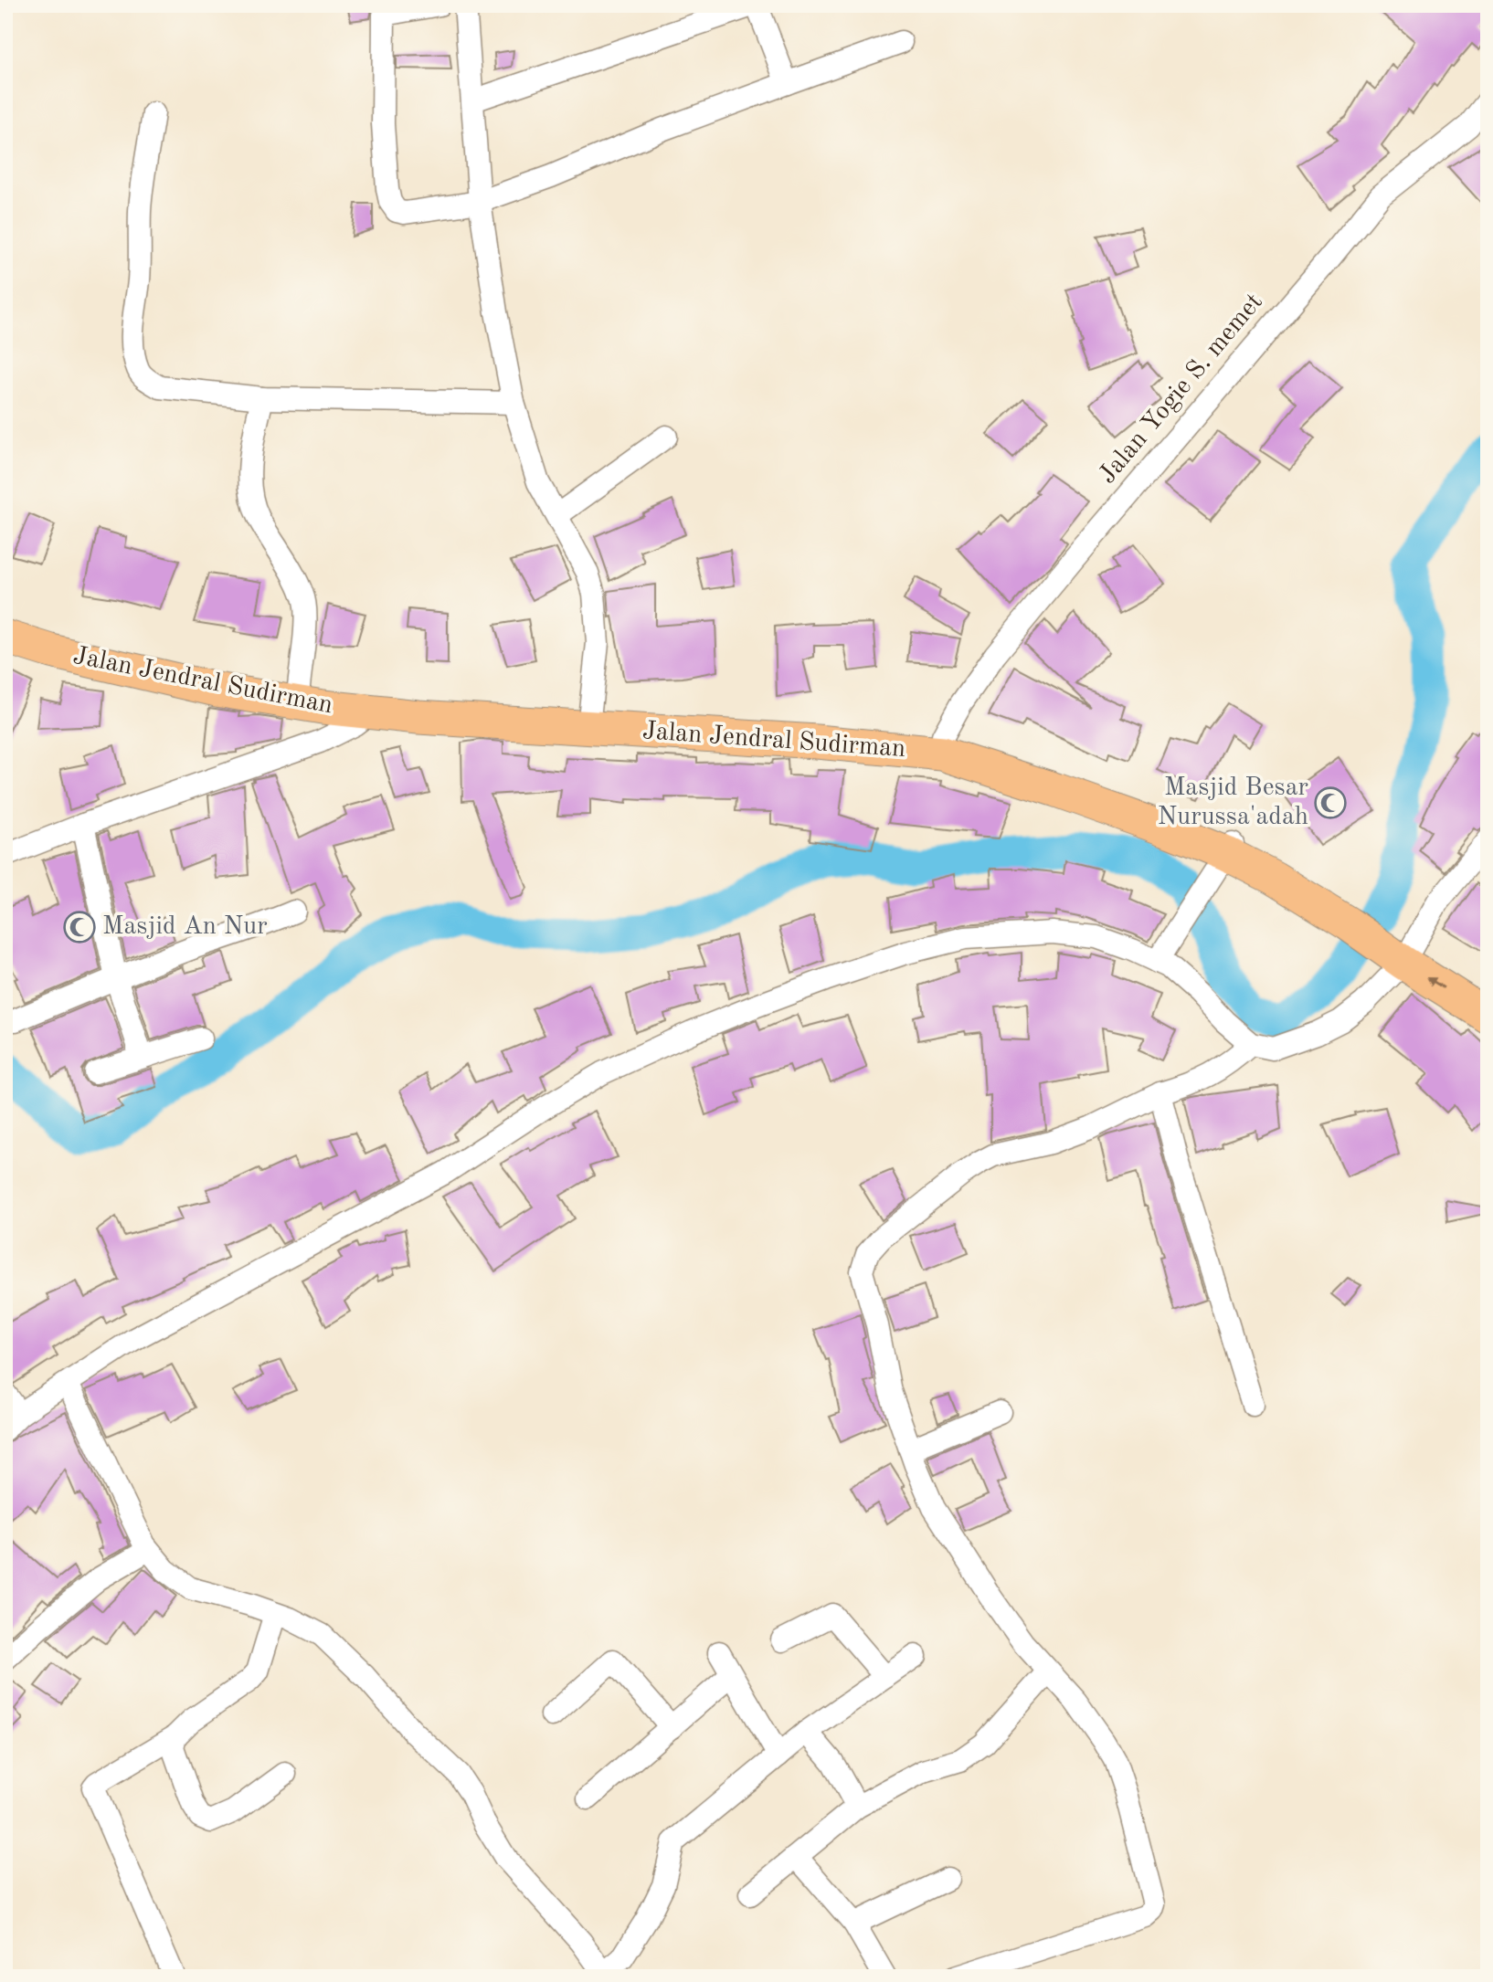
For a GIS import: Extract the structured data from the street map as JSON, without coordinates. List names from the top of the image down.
{
  "streets": {
    "highway": ["Jalan Jendral Sudirman"],
    "street": ["Jalan Yogie S. memet"]
  },
  "crossings": [
    ["Jalan Yogie S. memet", "Jalan Jendral Sudirman"]
  ],
  "places": {
    "mosque": ["Masjid Besar Nurussa'adah", "Masjid An Nur"]
  }
}
